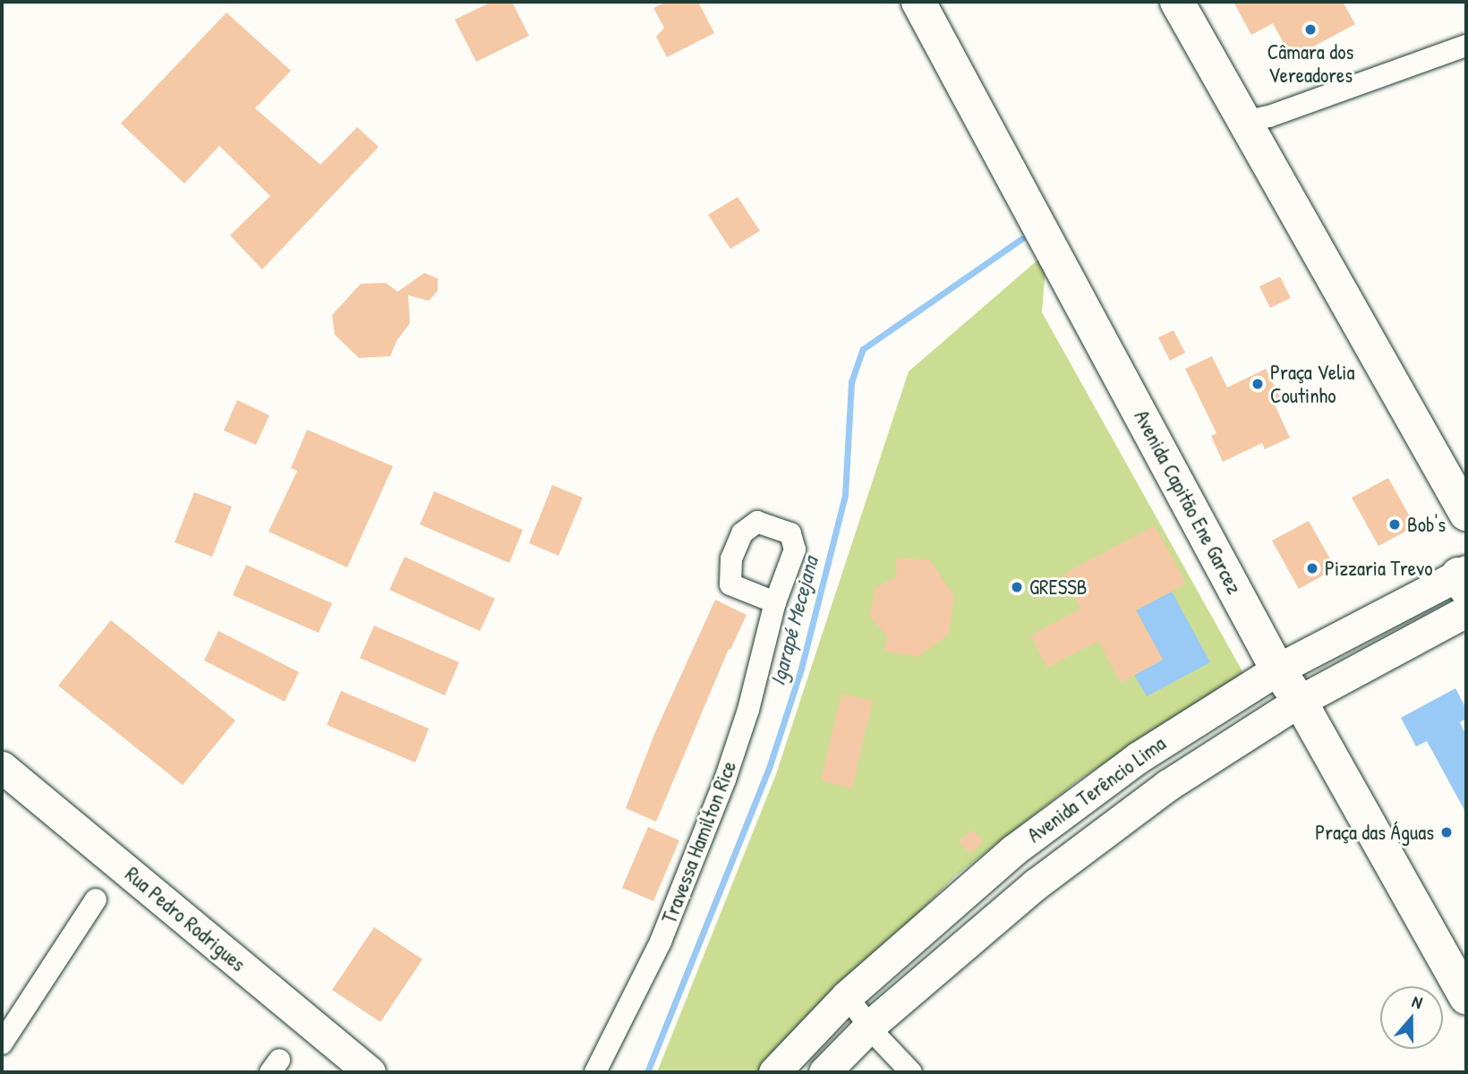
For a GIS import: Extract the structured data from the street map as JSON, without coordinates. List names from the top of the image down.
{
  "streets": {
    "main road": ["Avenida Capitão Ene Garcez", "Avenida Terêncio Lima", "Rua Pedro Rodrigues"],
    "street": ["Travessa Hamilton Rice"]
  },
  "crossings": [
    ["Avenida Capitão Ene Garcez", "Avenida Terêncio Lima"]
  ],
  "water": ["Igarapé Mecejana"],
  "places": [
    "Câmara dos Vereadores",
    "Praça Velia Coutinho",
    "Bob's",
    "Pizzaria Trevo",
    "GRESSB",
    "Praça das Águas"
  ],
  "north": "top"
}
